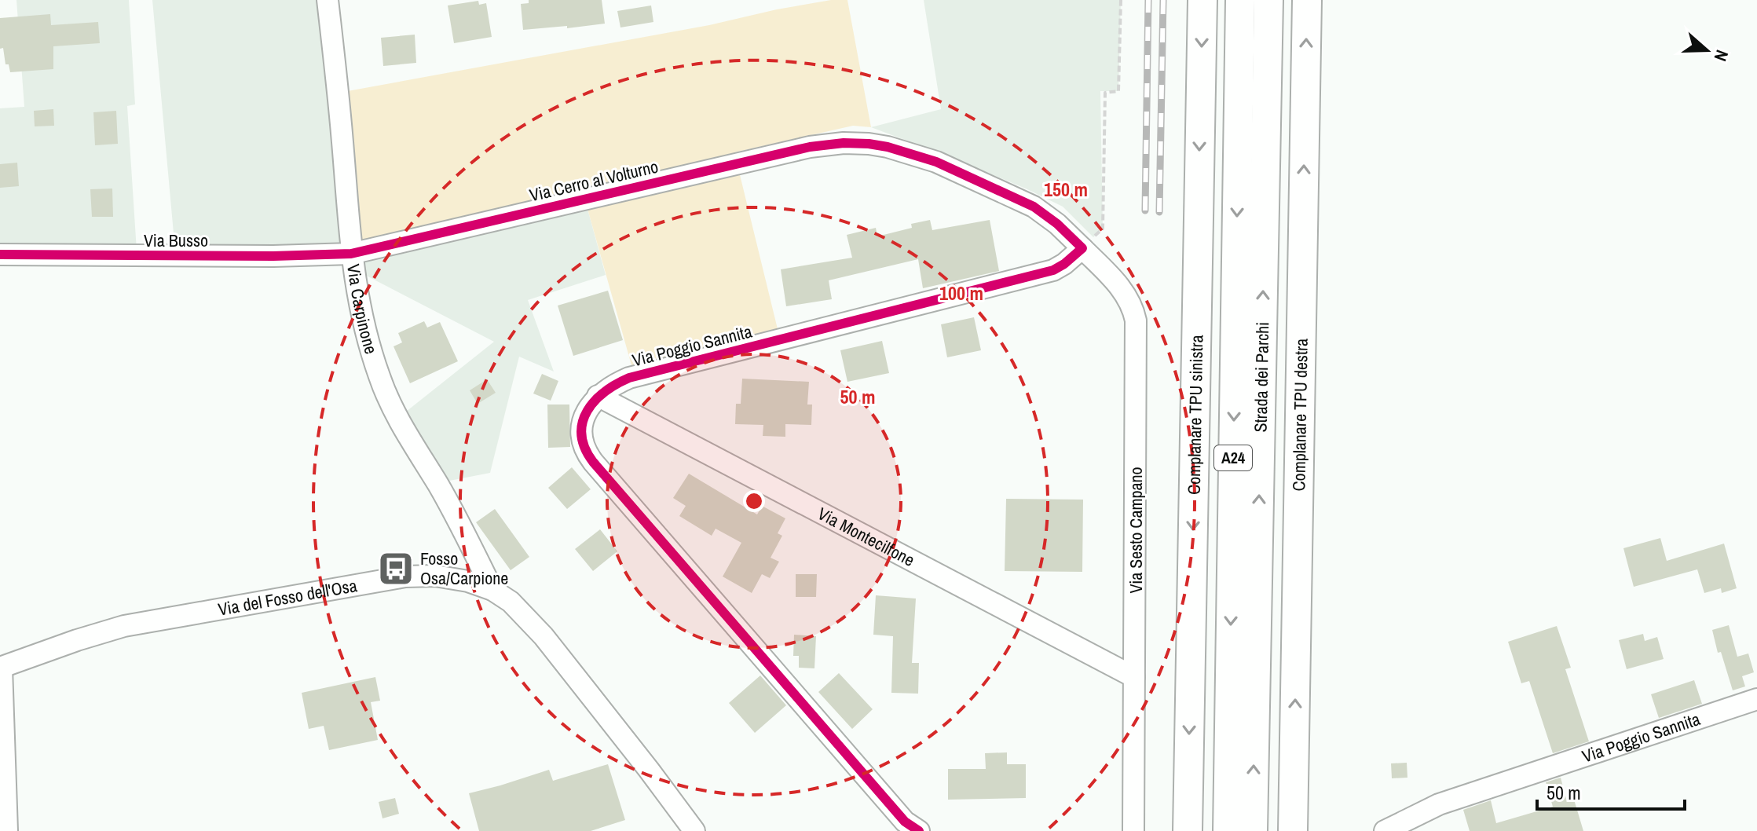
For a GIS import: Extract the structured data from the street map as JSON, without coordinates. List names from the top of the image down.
{
  "streets": {
    "highway": [
      "Strada dei Parchi",
      "Complanare TPU sinistra",
      "Complanare TPU destra",
      "A24"
    ],
    "street": [
      "Via Cerro al Volturno",
      "Via Busso",
      "Via Carpinone",
      "Via Poggio Sannita",
      "Via Sesto Campano",
      "Via Montecilfone",
      "Via del Fosso dell'Osa"
    ]
  },
  "crossings": [
    ["Via Cerro al Volturno", "Via Busso"],
    ["Via Cerro al Volturno", "Via Carpinone"],
    ["Via Cerro al Volturno", "Via Poggio Sannita"],
    ["Via Cerro al Volturno", "Via Sesto Campano"],
    ["Via Busso", "Via Carpinone"],
    ["Via Carpinone", "Via del Fosso dell'Osa"],
    ["Via Poggio Sannita", "Via Sesto Campano"],
    ["Via Poggio Sannita", "Via Montecilfone"],
    ["Via Sesto Campano", "Via Montecilfone"]
  ],
  "one_way": ["Complanare TPU sinistra", "Complanare TPU destra"],
  "places": {
    "bus stop": ["Fosso Osa/Carpione"]
  },
  "scale_bar": "50 m",
  "north": "right",
  "rings": ["150 m", "100 m", "50 m"]
}
